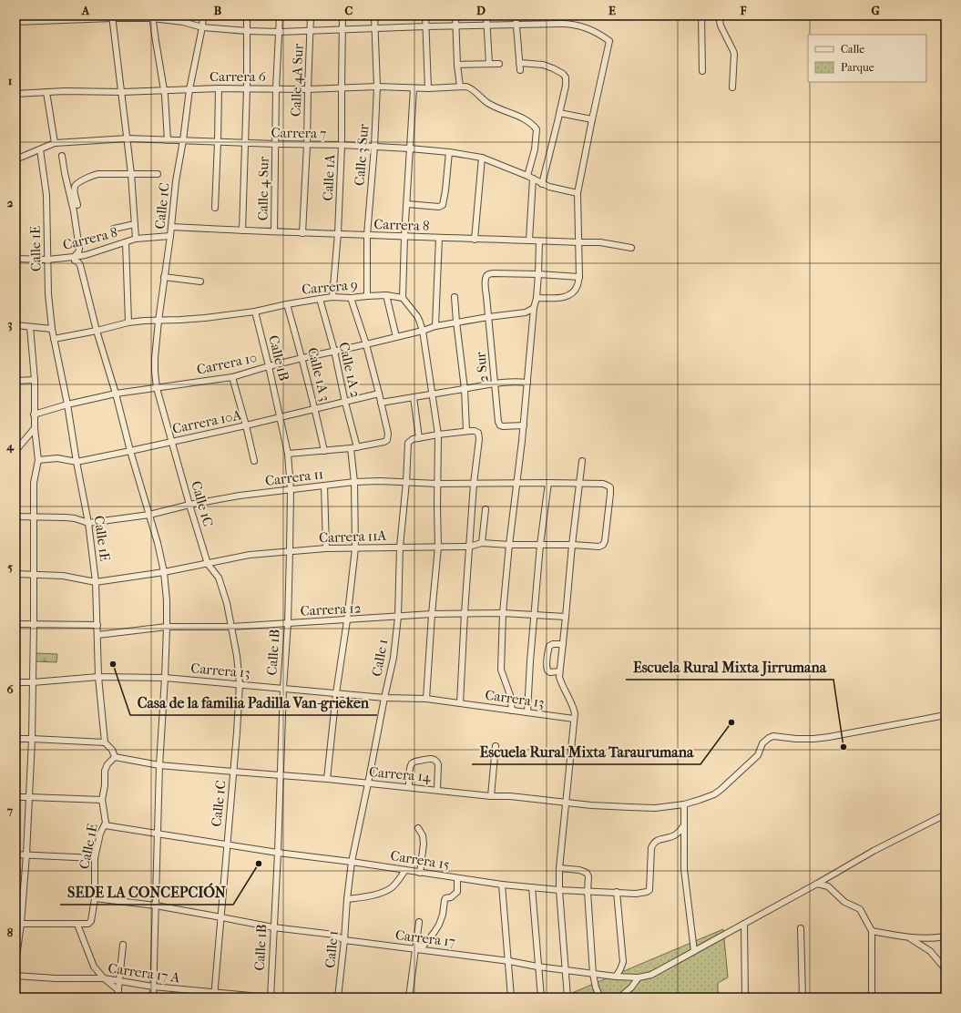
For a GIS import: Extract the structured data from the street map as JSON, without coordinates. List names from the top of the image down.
{
  "streets": {
    "street": [
      "Carrera 6",
      "Calle 4A Sur",
      "Carrera 7",
      "Calle 3 Sur",
      "Calle 1A",
      "Calle 4 Sur",
      "Calle 1C",
      "Carrera 8",
      "Calle 1E",
      "Carrera 9",
      "Calle 1B",
      "Carrera 10",
      "2 Sur",
      "Calle 1A 2",
      "Calle 1A 3",
      "Carrera 10A",
      "Carrera 11",
      "Carrera 11A",
      "Carrera 12",
      "Calle 1",
      "Carrera 13",
      "Carrera 14",
      "Carrera 15",
      "Carrera 17",
      "Carrera 17 A"
    ]
  },
  "crossings": [
    ["Carrera 6", "Calle 4A Sur"],
    ["Carrera 6", "Calle 3 Sur"],
    ["Carrera 6", "Calle 1A"],
    ["Carrera 6", "Calle 4 Sur"],
    ["Carrera 6", "Calle 1C"],
    ["Calle 4A Sur", "Carrera 7"],
    ["Calle 4A Sur", "Carrera 8"],
    ["Carrera 7", "Calle 3 Sur"],
    ["Carrera 7", "Calle 1A"],
    ["Carrera 7", "Calle 4 Sur"],
    ["Carrera 7", "Calle 1C"],
    ["Carrera 7", "Calle 1E"],
    ["Calle 3 Sur", "Carrera 8"],
    ["Calle 3 Sur", "Carrera 9"],
    ["Calle 1A", "Carrera 8"],
    ["Calle 1A", "Carrera 9"],
    ["Calle 4 Sur", "Carrera 8"],
    ["Calle 1C", "Carrera 8"],
    ["Calle 1C", "Carrera 9"],
    ["Calle 1C", "Carrera 10"],
    ["Calle 1C", "Carrera 10A"],
    ["Calle 1C", "Carrera 11"],
    ["Calle 1C", "Carrera 11A"],
    ["Calle 1C", "Carrera 12"],
    ["Calle 1C", "Carrera 13"],
    ["Calle 1C", "Carrera 14"],
    ["Calle 1C", "Carrera 15"],
    ["Calle 1C", "Carrera 17"],
    ["Calle 1C", "Carrera 17 A"],
    ["Carrera 8", "Calle 1E"],
    ["Calle 1E", "Carrera 9"],
    ["Calle 1E", "Carrera 10"],
    ["Calle 1E", "Carrera 10A"],
    ["Calle 1E", "Carrera 11"],
    ["Calle 1E", "Carrera 11A"],
    ["Calle 1E", "Carrera 12"],
    ["Calle 1E", "Carrera 13"],
    ["Calle 1E", "Carrera 14"],
    ["Calle 1E", "Carrera 15"],
    ["Calle 1E", "Carrera 17"],
    ["Carrera 9", "Calle 1B"],
    ["Carrera 9", "Calle 1A 2"],
    ["Carrera 9", "Calle 1A 3"],
    ["Calle 1B", "Carrera 10"],
    ["Calle 1B", "Carrera 10A"],
    ["Calle 1B", "Carrera 11"],
    ["Calle 1B", "Carrera 11A"],
    ["Calle 1B", "Carrera 12"],
    ["Calle 1B", "Carrera 13"],
    ["Calle 1B", "Carrera 14"],
    ["Calle 1B", "Carrera 15"],
    ["Calle 1B", "Carrera 17"],
    ["Calle 1B", "Carrera 17 A"],
    ["Carrera 10", "2 Sur"],
    ["Carrera 10", "Calle 1A 2"],
    ["Carrera 10", "Calle 1A 3"],
    ["Calle 1A 2", "Carrera 10A"],
    ["Calle 1A 3", "Carrera 10A"],
    ["Carrera 11", "Carrera 11A"],
    ["Carrera 11", "Calle 1"],
    ["Carrera 11A", "Calle 1"],
    ["Carrera 12", "Calle 1"],
    ["Calle 1", "Carrera 13"],
    ["Calle 1", "Carrera 14"],
    ["Calle 1", "Carrera 15"],
    ["Calle 1", "Carrera 17"]
  ],
  "places": [
    "Casa de la familia Padilla Van-grieken",
    "Escuela Rural Mixta Taraurumana",
    "Escuela Rural Mixta Jirrumana",
    "SEDE LA CONCEPCIÓN"
  ],
  "legend": ["Calle", "Parque"],
  "grid": {
    "columns": [
      "A",
      "B",
      "C",
      "D",
      "E",
      "F",
      "G"
    ],
    "rows": [
      "1",
      "2",
      "3",
      "4",
      "5",
      "6",
      "7",
      "8"
    ]
  }
}
